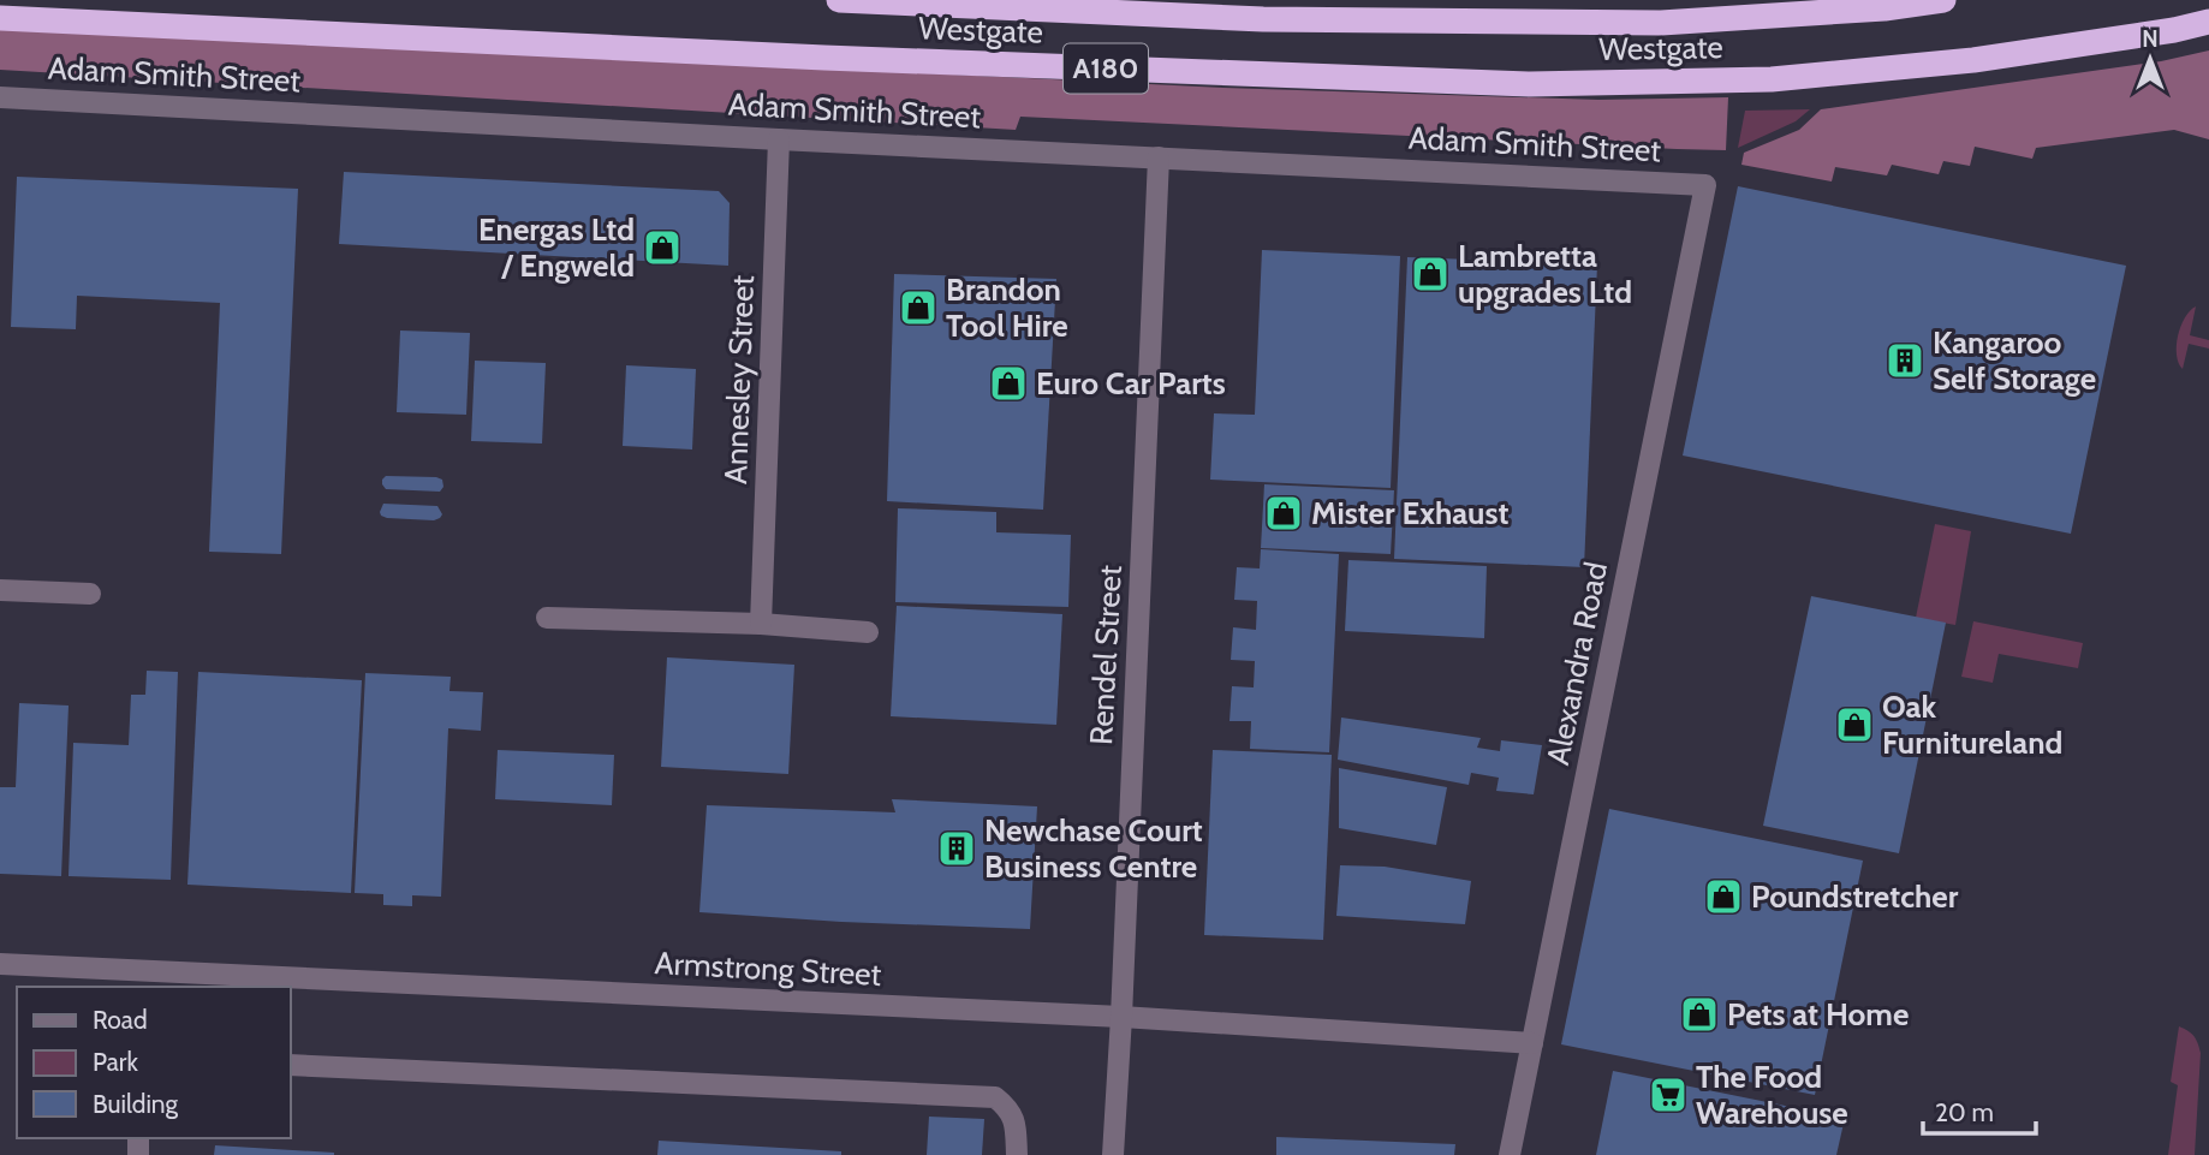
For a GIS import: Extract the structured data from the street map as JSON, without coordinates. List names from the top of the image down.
{
  "streets": {
    "highway": ["Westgate", "A180"],
    "street": [
      "Adam Smith Street",
      "Annesley Street",
      "Rendel Street",
      "Alexandra Road",
      "Armstrong Street"
    ]
  },
  "crossings": [
    ["Adam Smith Street", "Annesley Street"],
    ["Adam Smith Street", "Rendel Street"],
    ["Adam Smith Street", "Alexandra Road"],
    ["Rendel Street", "Armstrong Street"],
    ["Alexandra Road", "Armstrong Street"]
  ],
  "places": {
    "shop": [
      "Energas Ltd / Engweld",
      "Lambretta upgrades Ltd",
      "Brandon Tool Hire",
      "Euro Car Parts",
      "Mister Exhaust",
      "Oak Furnitureland",
      "Poundstretcher",
      "Pets at Home"
    ],
    "building": ["Kangaroo Self Storage", "Newchase Court Business Centre"],
    "supermarket": ["The Food Warehouse"]
  },
  "legend": ["Road", "Park", "Building"],
  "scale_bar": "20 m",
  "north": "top"
}
